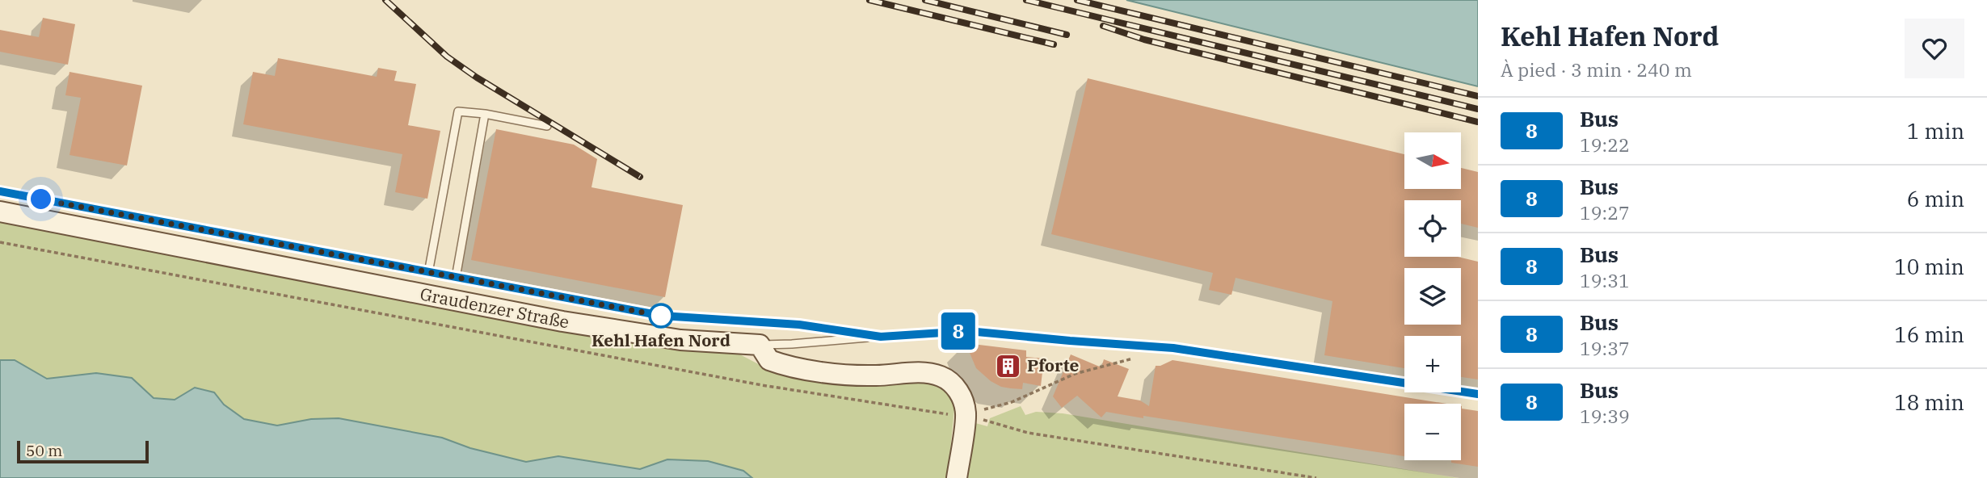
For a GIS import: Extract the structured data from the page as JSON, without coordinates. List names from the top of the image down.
{
  "streets": {
    "street": ["Graudenzer Straße"]
  },
  "places": {
    "other": ["Kehl Hafen Nord"],
    "building": ["Pforte"]
  },
  "lines": ["bus line 8"],
  "scale_bar": "50 m",
  "north": "right",
  "page": {
    "on_map": "8",
    "heading": ["Kehl Hafen Nord", "À pied · 3 min · 240 m"],
    "list": [
      {
        "mark": "8",
        "name": "Bus",
        "note": "19:22",
        "value": "1 min"
      },
      {
        "mark": "8",
        "name": "Bus",
        "note": "19:27",
        "value": "6 min"
      },
      {
        "mark": "8",
        "name": "Bus",
        "note": "19:31",
        "value": "10 min"
      },
      {
        "mark": "8",
        "name": "Bus",
        "note": "19:37",
        "value": "16 min"
      },
      {
        "mark": "8",
        "name": "Bus",
        "note": "19:39",
        "value": "18 min"
      }
    ],
    "map_buttons": ["+", "−"],
    "scale": "50 m"
  }
}
